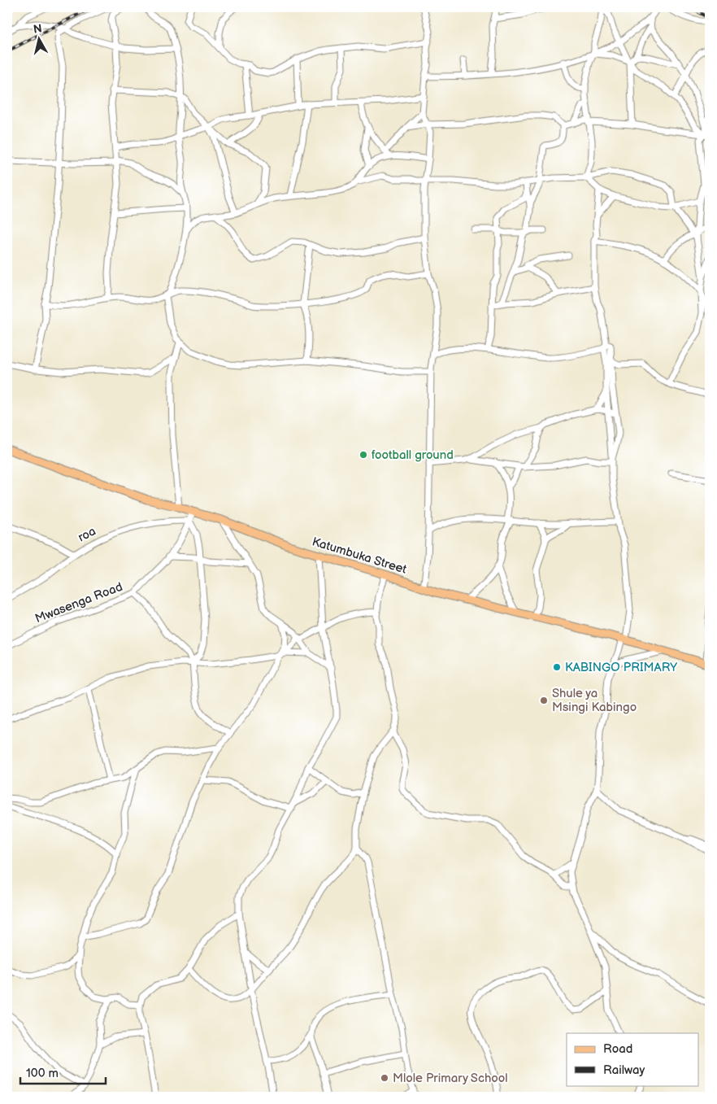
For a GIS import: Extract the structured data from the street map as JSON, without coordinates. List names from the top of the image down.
{
  "streets": {
    "main road": ["Katumbuka Street"],
    "street": ["roa", "Mwasenga Road"]
  },
  "crossings": [
    ["roa", "Mwasenga Road"],
    ["Katumbuka Street", "Mwasenga Road"]
  ],
  "places": [
    "football ground",
    "KABINGO PRIMARY",
    "Shule ya Msingi Kabingo",
    "Mlole Primary School"
  ],
  "legend": ["Road", "Railway"],
  "scale_bar": "100 m",
  "north": "top"
}
